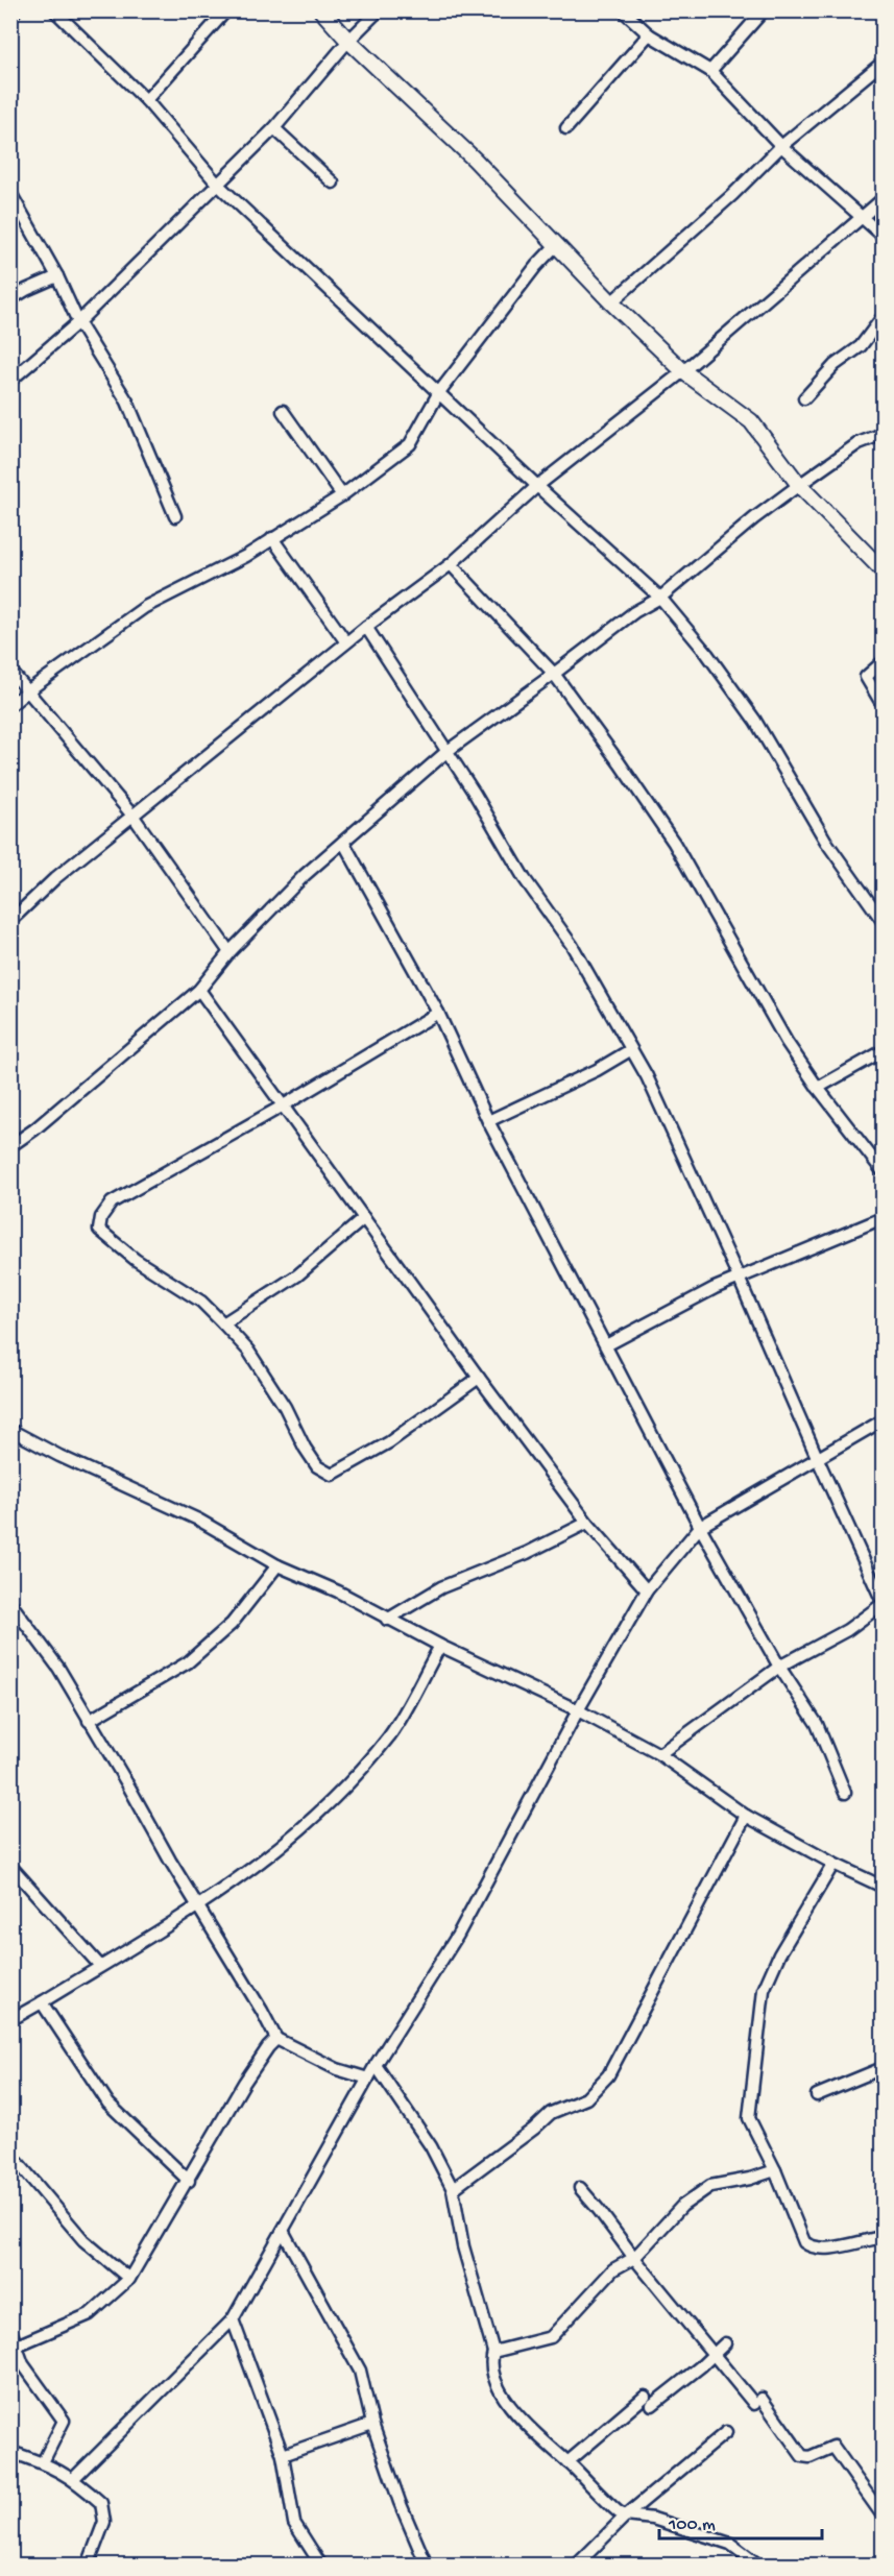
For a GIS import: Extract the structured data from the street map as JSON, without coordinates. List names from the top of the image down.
{
  "scale_bar": "100 m"
}
